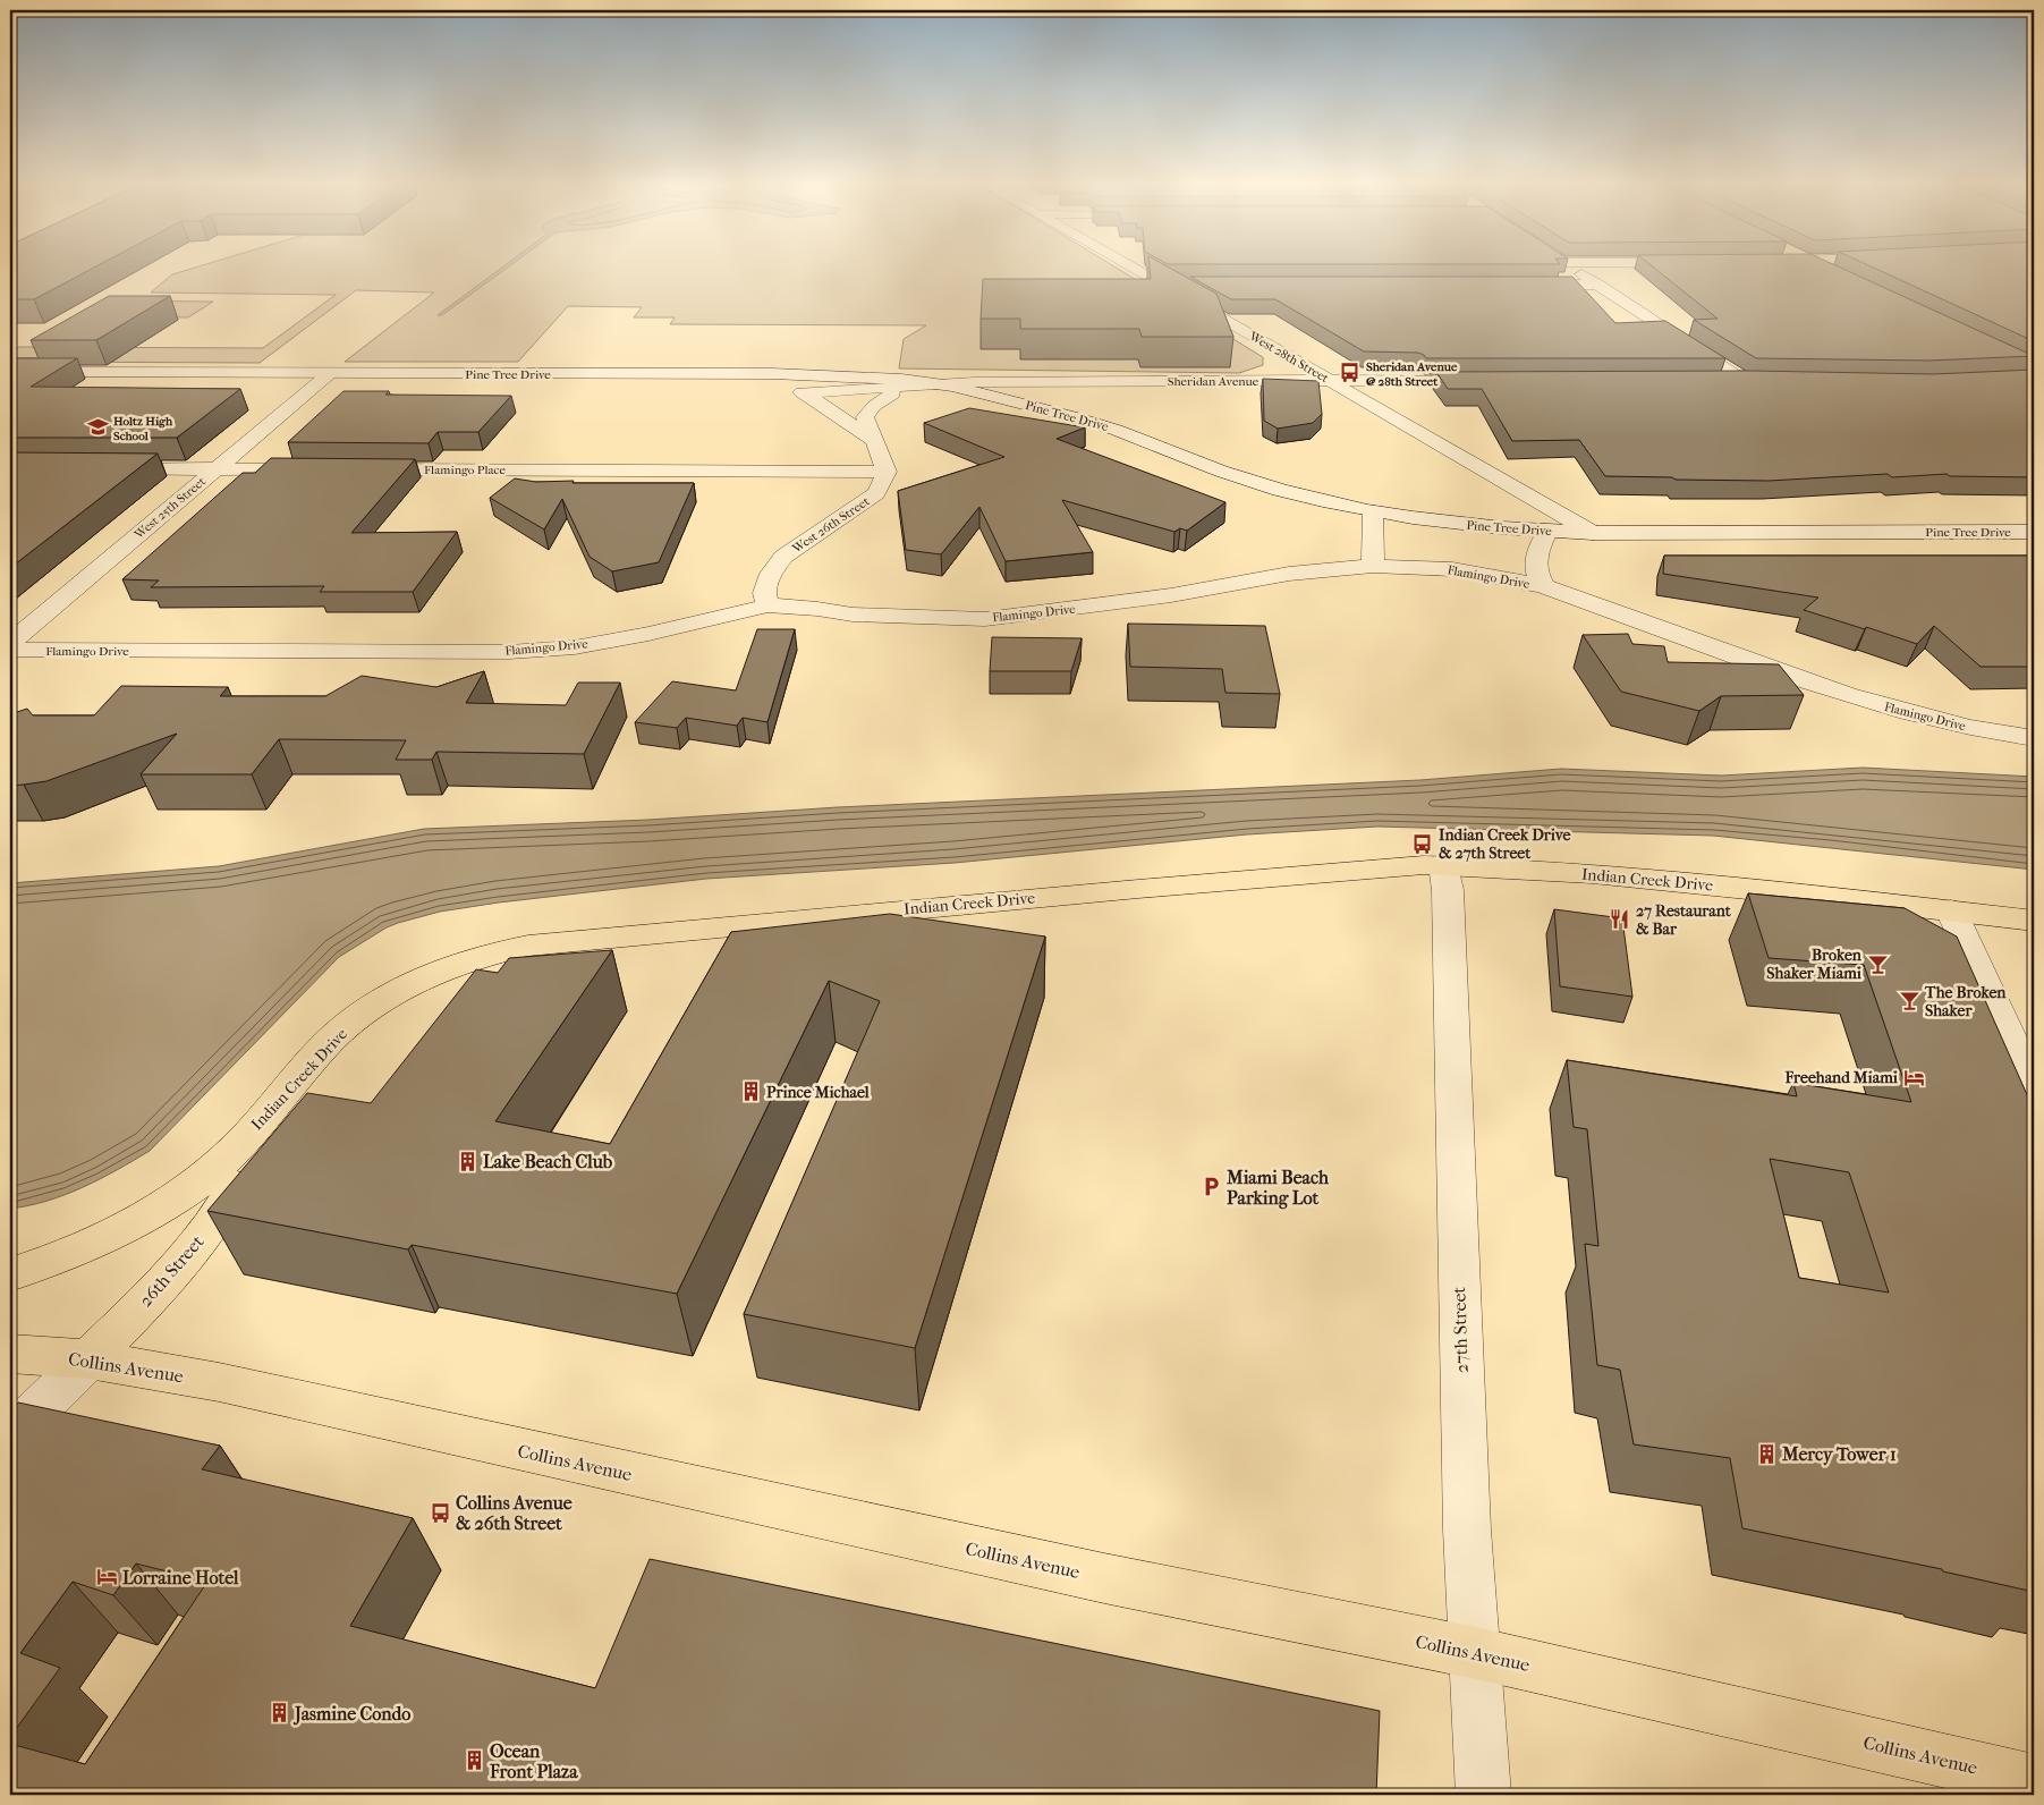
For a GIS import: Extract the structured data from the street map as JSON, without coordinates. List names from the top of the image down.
{
  "streets": {
    "main road": ["Indian Creek Drive", "26th Street", "Collins Avenue"],
    "street": [
      "West 28th Street",
      "Pine Tree Drive",
      "Sheridan Avenue",
      "Flamingo Place",
      "West 25th Street",
      "West 26th Street",
      "Flamingo Drive",
      "27th Street"
    ]
  },
  "crossings": [
    ["West 28th Street", "Pine Tree Drive"],
    ["West 28th Street", "Sheridan Avenue"],
    ["Pine Tree Drive", "Sheridan Avenue"],
    ["Pine Tree Drive", "West 25th Street"],
    ["Flamingo Place", "West 26th Street"],
    ["West 26th Street", "Flamingo Drive"],
    ["Indian Creek Drive", "26th Street"],
    ["Indian Creek Drive", "27th Street"],
    ["26th Street", "Collins Avenue"],
    ["27th Street", "Collins Avenue"]
  ],
  "places": {
    "bus stop": ["Sheridan Avenue @ 28th Street", "Indian Creek Drive & 27th Street", "Collins Avenue & 26th Street"],
    "school or university": ["Holtz High School"],
    "restaurant": ["27 Restaurant & Bar"],
    "bar": ["Broken Shaker Miami", "The Broken Shaker"],
    "hotel": ["Freehand Miami", "Lorraine Hotel"],
    "building": [
      "Prince Michael",
      "Lake Beach Club",
      "Mercy Tower 1",
      "Jasmine Condo",
      "Ocean Front Plaza"
    ],
    "parking": ["Miami Beach Parking Lot"]
  }
}
